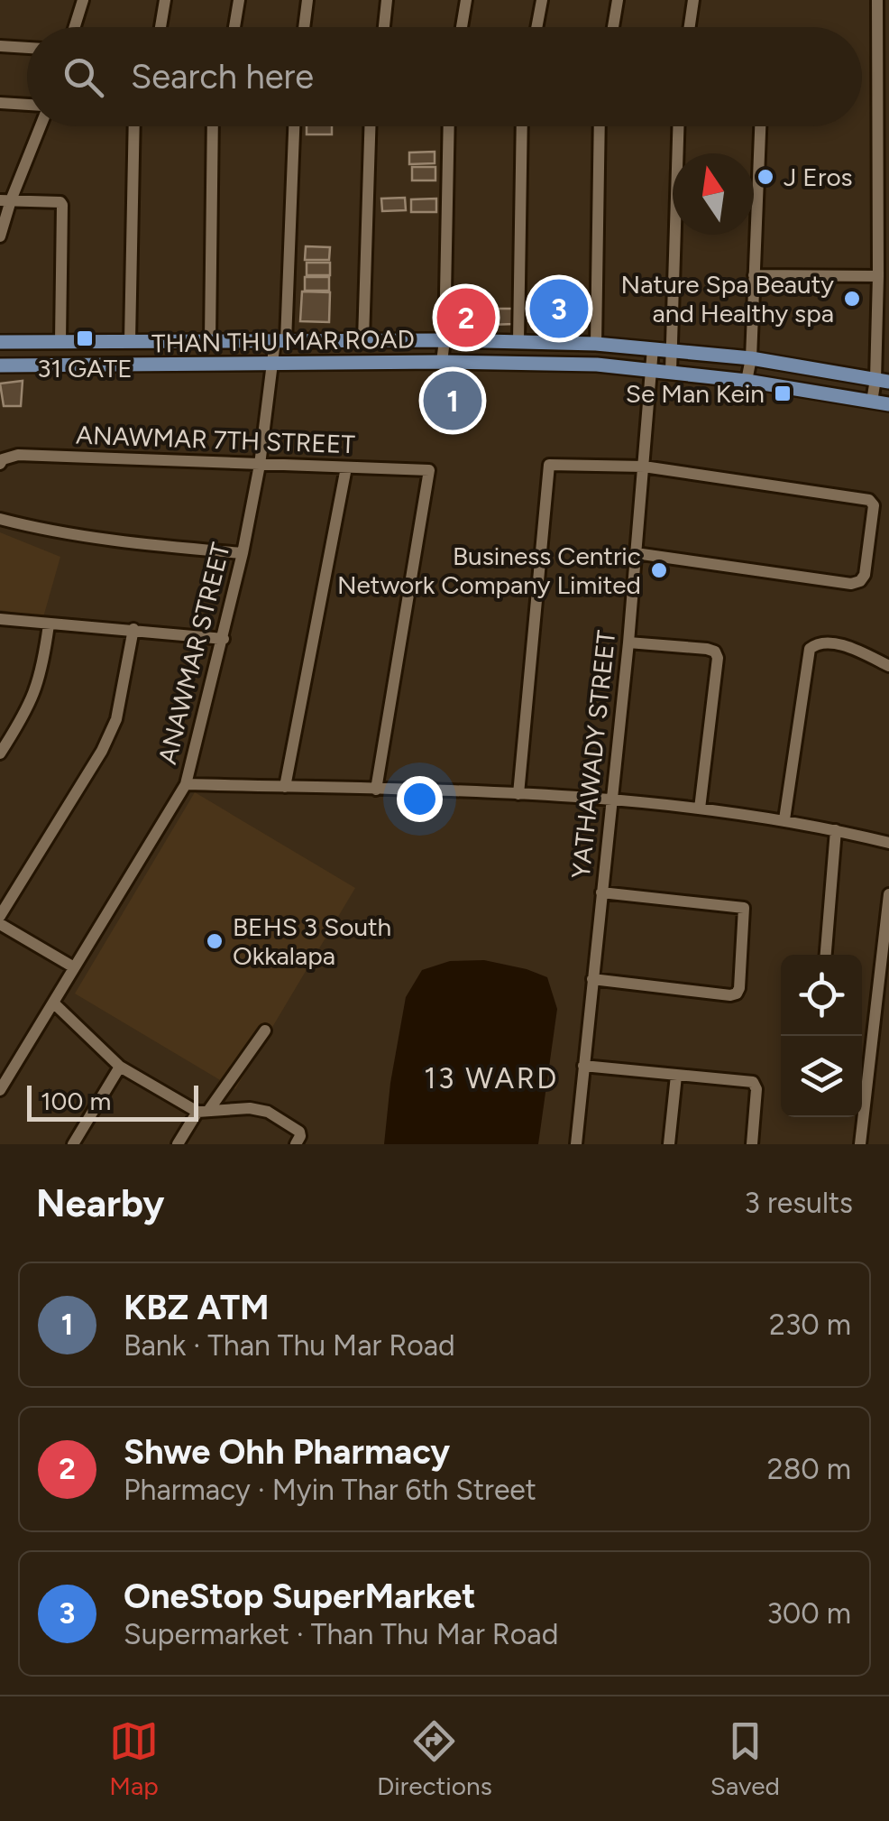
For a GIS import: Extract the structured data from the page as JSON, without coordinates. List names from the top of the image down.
{
  "streets": {
    "main road": ["THAN THU MAR ROAD"],
    "street": ["ANAWMAR 7TH STREET", "ANAWMAR STREET", "YATHAWADY STREET"]
  },
  "crossings": [
    ["THAN THU MAR ROAD", "ANAWMAR STREET"],
    ["THAN THU MAR ROAD", "YATHAWADY STREET"],
    ["ANAWMAR 7TH STREET", "ANAWMAR STREET"]
  ],
  "districts": ["13 WARD"],
  "places": {
    "other": [
      "J Eros",
      "Nature Spa Beauty and Healthy spa",
      "Business Centric Network Company Limited",
      "BEHS 3 South Okkalapa"
    ],
    "transit": ["31 GATE", "Se Man Kein"]
  },
  "scale_bar": "100 m",
  "north": "top",
  "page": {
    "search": "Search here",
    "pins": ["3", "2", "1"],
    "scale": "100 m",
    "heading": ["Nearby", "3 results"],
    "list": [
      {
        "mark": "1",
        "name": "KBZ ATM",
        "note": "Bank · Than Thu Mar Road",
        "value": "230 m"
      },
      {
        "mark": "2",
        "name": "Shwe Ohh Pharmacy",
        "note": "Pharmacy · Myin Thar 6th Street",
        "value": "280 m"
      },
      {
        "mark": "3",
        "name": "OneStop SuperMarket",
        "note": "Supermarket · Than Thu Mar Road",
        "value": "300 m"
      }
    ],
    "nav": ["Map", "Directions", "Saved"]
  }
}
